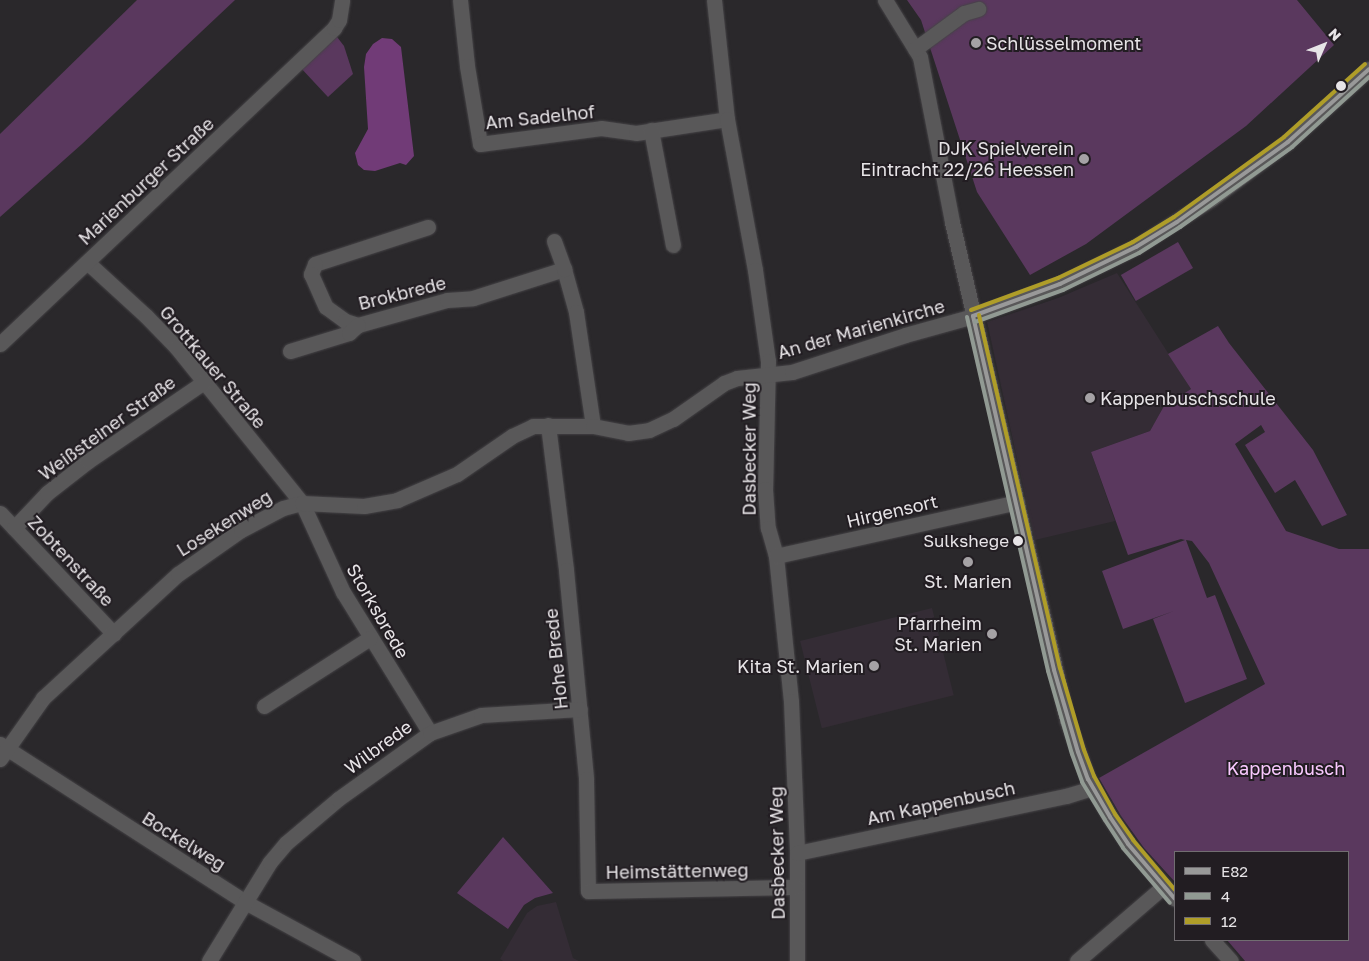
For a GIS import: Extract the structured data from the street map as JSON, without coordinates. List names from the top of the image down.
{
  "streets": {
    "street": [
      "Am Sadelhof",
      "Marienburger Straße",
      "Brokbrede",
      "An der Marienkirche",
      "Grottkauer Straße",
      "Weißsteiner Straße",
      "Dasbecker Weg",
      "Hirgensort",
      "Losekenweg",
      "Zobtenstraße",
      "Storksbrede",
      "Hohe Brede",
      "Wilbrede",
      "Am Kappenbusch",
      "Bockelweg",
      "Heimstättenweg"
    ]
  },
  "crossings": [
    ["Am Sadelhof", "Dasbecker Weg"],
    ["Marienburger Straße", "Grottkauer Straße"],
    ["An der Marienkirche", "Dasbecker Weg"],
    ["An der Marienkirche", "Losekenweg"],
    ["Grottkauer Straße", "Weißsteiner Straße"],
    ["Grottkauer Straße", "Losekenweg"],
    ["Grottkauer Straße", "Storksbrede"],
    ["Weißsteiner Straße", "Zobtenstraße"],
    ["Dasbecker Weg", "Hirgensort"],
    ["Dasbecker Weg", "Losekenweg"],
    ["Dasbecker Weg", "Am Kappenbusch"],
    ["Dasbecker Weg", "Heimstättenweg"],
    ["Losekenweg", "Zobtenstraße"],
    ["Losekenweg", "Storksbrede"],
    ["Losekenweg", "Hohe Brede"],
    ["Losekenweg", "Bockelweg"],
    ["Storksbrede", "Wilbrede"],
    ["Hohe Brede", "Wilbrede"],
    ["Hohe Brede", "Heimstättenweg"],
    ["Wilbrede", "Bockelweg"]
  ],
  "parks": ["Kappenbusch"],
  "places": [
    "Schlüsselmoment",
    "DJK Spielverein Eintracht 22/26 Heessen",
    "Kappenbuschschule",
    "Sulkshege",
    "St. Marien",
    "Pfarrheim St. Marien",
    "Kita St. Marien"
  ],
  "lines": ["transit line 12", "transit line E82", "transit line 4"],
  "legend": ["E82", "4", "12"],
  "north": "top right"
}
